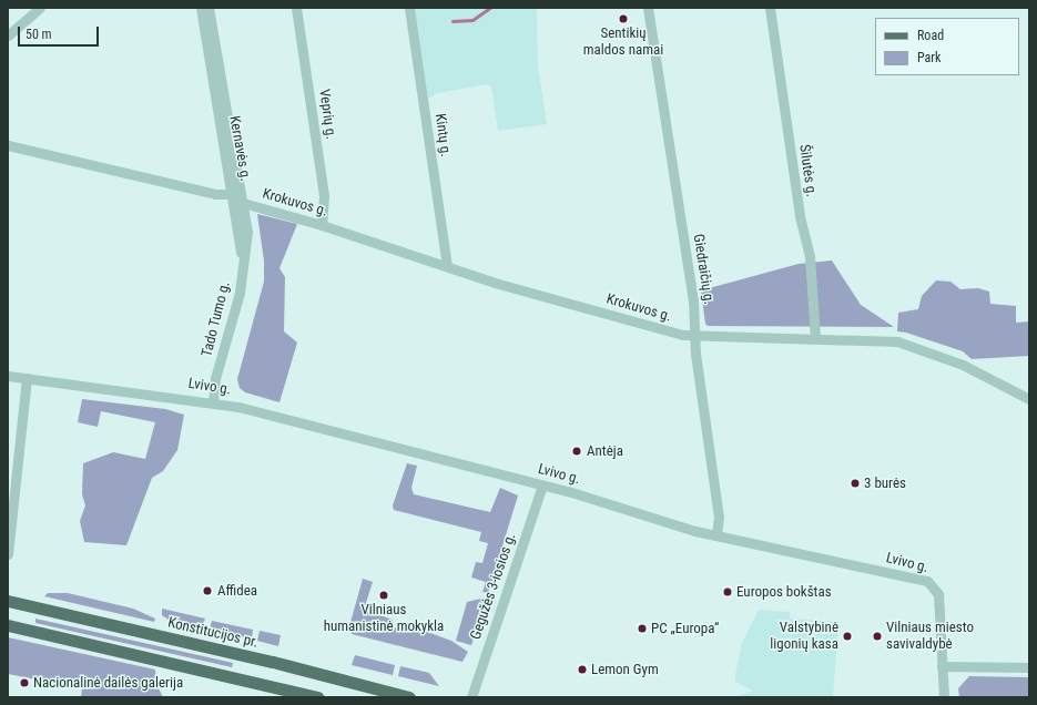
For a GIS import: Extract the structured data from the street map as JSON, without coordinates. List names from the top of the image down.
{
  "streets": {
    "main road": ["Konstitucijos pr."],
    "street": [
      "Veprių g.",
      "Kintų g.",
      "Kernavės g.",
      "Šilutės g.",
      "Krokuvos g.",
      "Giedraičių g.",
      "Tado Tumo g.",
      "Lvivo g.",
      "Gegužės 3-iosios g."
    ]
  },
  "crossings": [
    ["Veprių g.", "Krokuvos g."],
    ["Kintų g.", "Krokuvos g."],
    ["Kernavės g.", "Krokuvos g."],
    ["Kernavės g.", "Tado Tumo g."],
    ["Šilutės g.", "Krokuvos g."],
    ["Krokuvos g.", "Giedraičių g."],
    ["Giedraičių g.", "Lvivo g."],
    ["Tado Tumo g.", "Lvivo g."],
    ["Lvivo g.", "Gegužės 3-iosios g."]
  ],
  "places": [
    "Sentikių maldos namai",
    "Antėja",
    "3 burės",
    "Affidea",
    "Europos bokštas",
    "Vilniaus humanistinė mokykla",
    "PC „Europa“",
    "Valstybinė ligonių kasa",
    "Vilniaus miesto savivaldybė",
    "Lemon Gym",
    "Nacionalinė dailės galerija"
  ],
  "legend": ["Road", "Park"],
  "scale_bar": "50 m"
}
